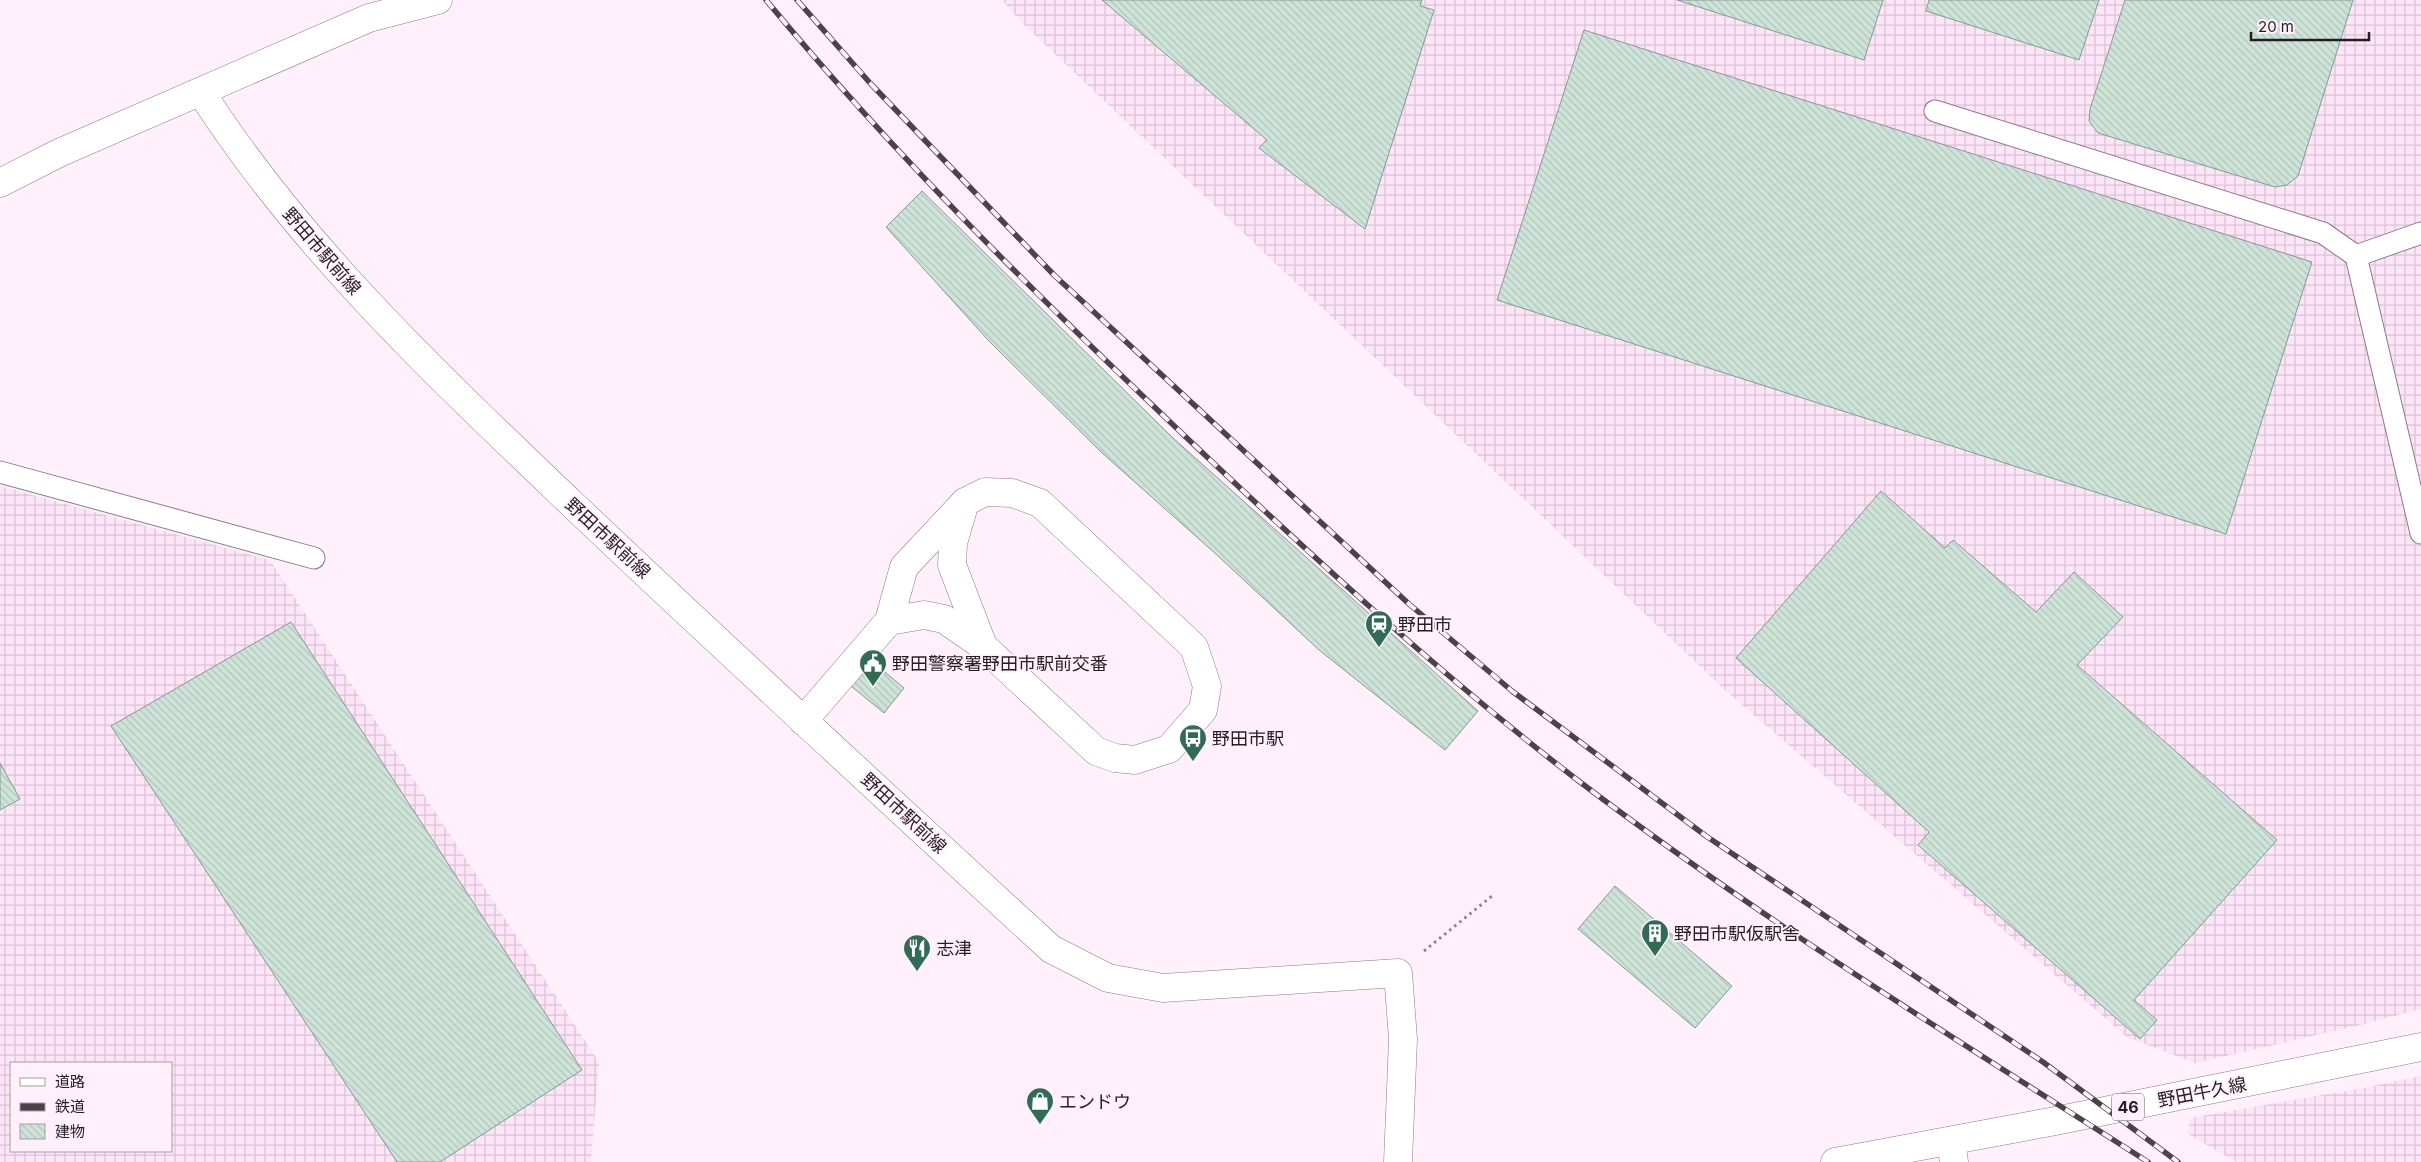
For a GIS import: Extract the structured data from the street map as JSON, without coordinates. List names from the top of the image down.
{
  "streets": {
    "street": ["野田市駅前線", "野田牛久線", "46"]
  },
  "places": {
    "station": ["野田市"],
    "public building": ["野田警察署野田市駅前交番"],
    "bus stop": ["野田市駅"],
    "building": ["野田市駅仮駅舎"],
    "restaurant": ["志津"],
    "shop": ["エンドウ"]
  },
  "legend": ["道路", "鉄道", "建物"],
  "scale_bar": "20 m"
}
